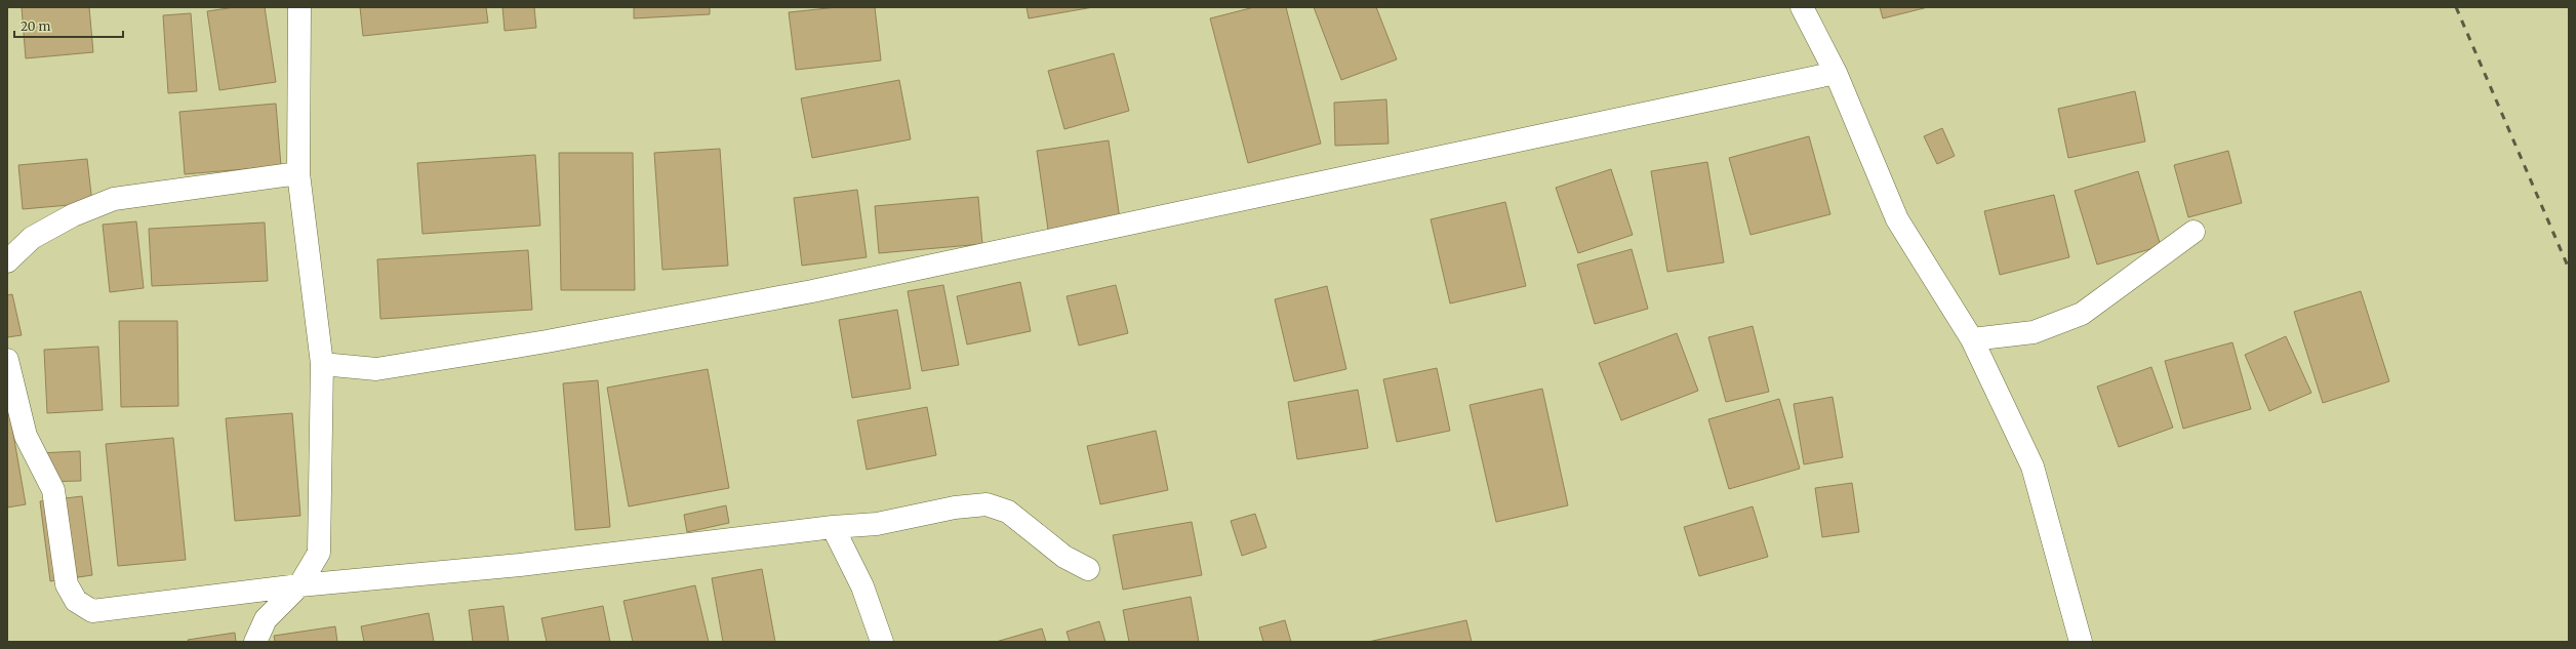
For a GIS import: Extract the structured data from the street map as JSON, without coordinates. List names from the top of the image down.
{
  "scale_bar": "20 m"
}
